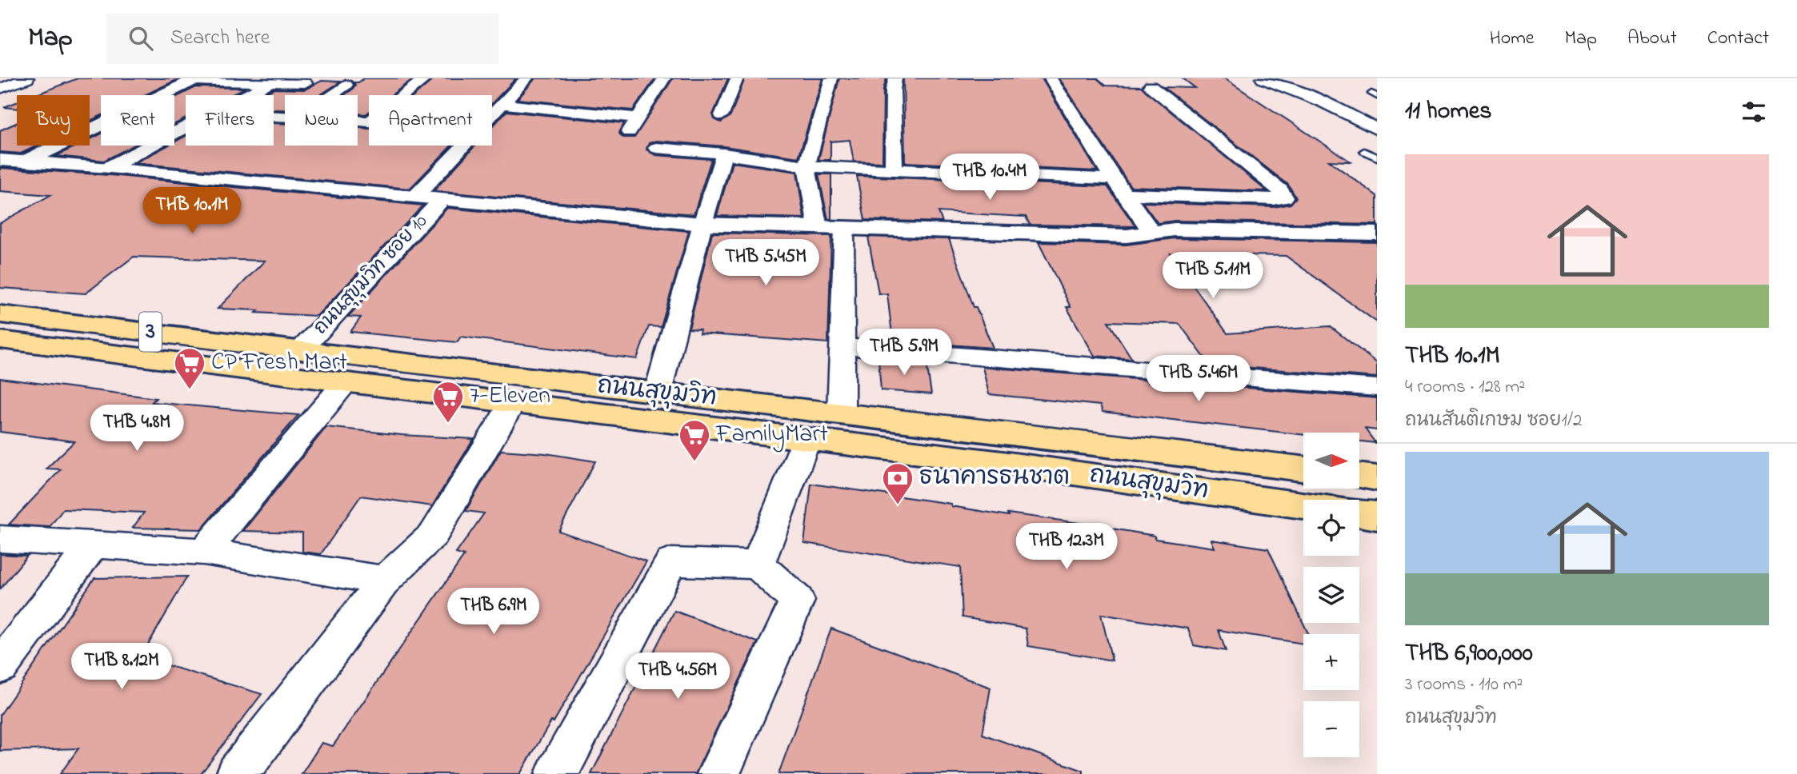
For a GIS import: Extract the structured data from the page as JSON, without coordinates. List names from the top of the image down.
{
  "streets": {
    "main road": ["3", "ถนนสุขุมวิท"],
    "street": ["ถนนสุขุมวิท ซอย 10"]
  },
  "crossings": [
    ["ถนนสุขุมวิท ซอย 10", "ถนนสุขุมวิท"]
  ],
  "places": {
    "supermarket": ["CP Fresh Mart", "7-Eleven", "FamilyMart"],
    "bank": ["ธนาคารธนชาต"]
  },
  "north": "right",
  "page": {
    "header": "Map",
    "search": "Search here",
    "nav": [
      "Home",
      "Map",
      "About",
      "Contact"
    ],
    "heading": "11 homes",
    "chip": [
      "Buy",
      "Rent",
      "Filters",
      "New",
      "Apartment"
    ],
    "list": [
      {
        "name": "THB 10.1M",
        "note": "4 rooms · 128 m² · ถนนสันติเกษม ซอย1/2"
      },
      {
        "name": "THB 6,900,000",
        "note": "3 rooms · 110 m² · ถนนสุขุมวิท"
      }
    ],
    "price": [
      "THB 10.4M",
      "THB 10.1M",
      "THB 5.45M",
      "THB 5.11M",
      "THB 5.9M",
      "THB 5.46M",
      "THB 4.8M",
      "THB 12.3M",
      "THB 6.9M",
      "THB 8.12M",
      "THB 4.56M"
    ],
    "map_buttons": ["+", "−"]
  }
}
